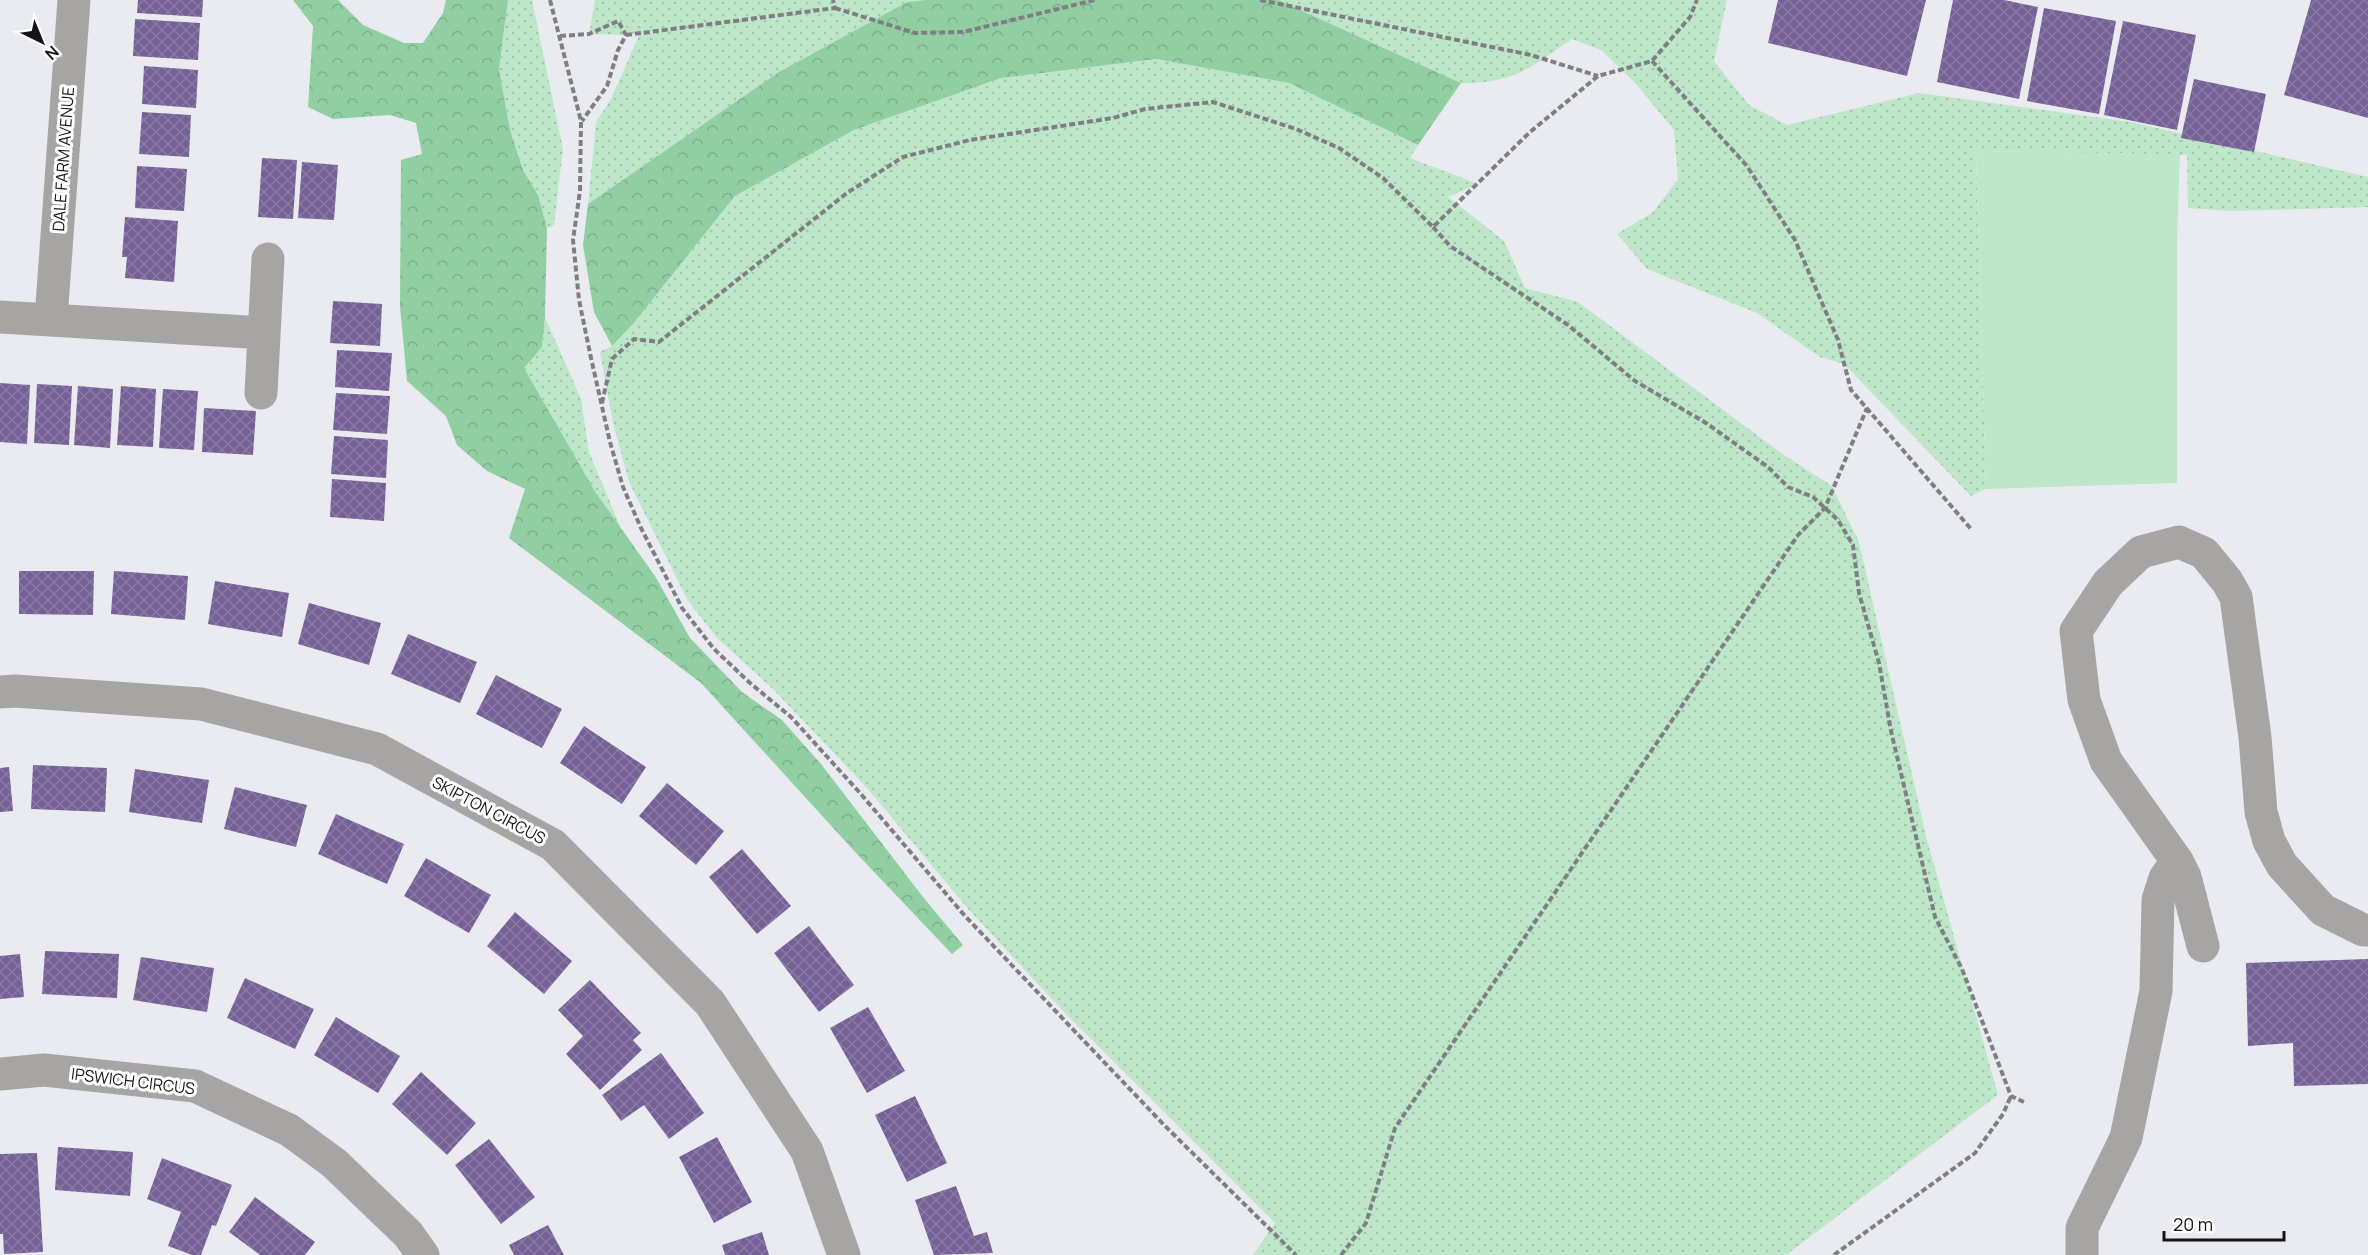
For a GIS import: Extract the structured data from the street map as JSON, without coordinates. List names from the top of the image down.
{
  "streets": {
    "street": ["DALE FARM AVENUE", "SKIPTON CIRCUS", "IPSWICH CIRCUS"]
  },
  "scale_bar": "20 m",
  "north": "bottom right"
}
